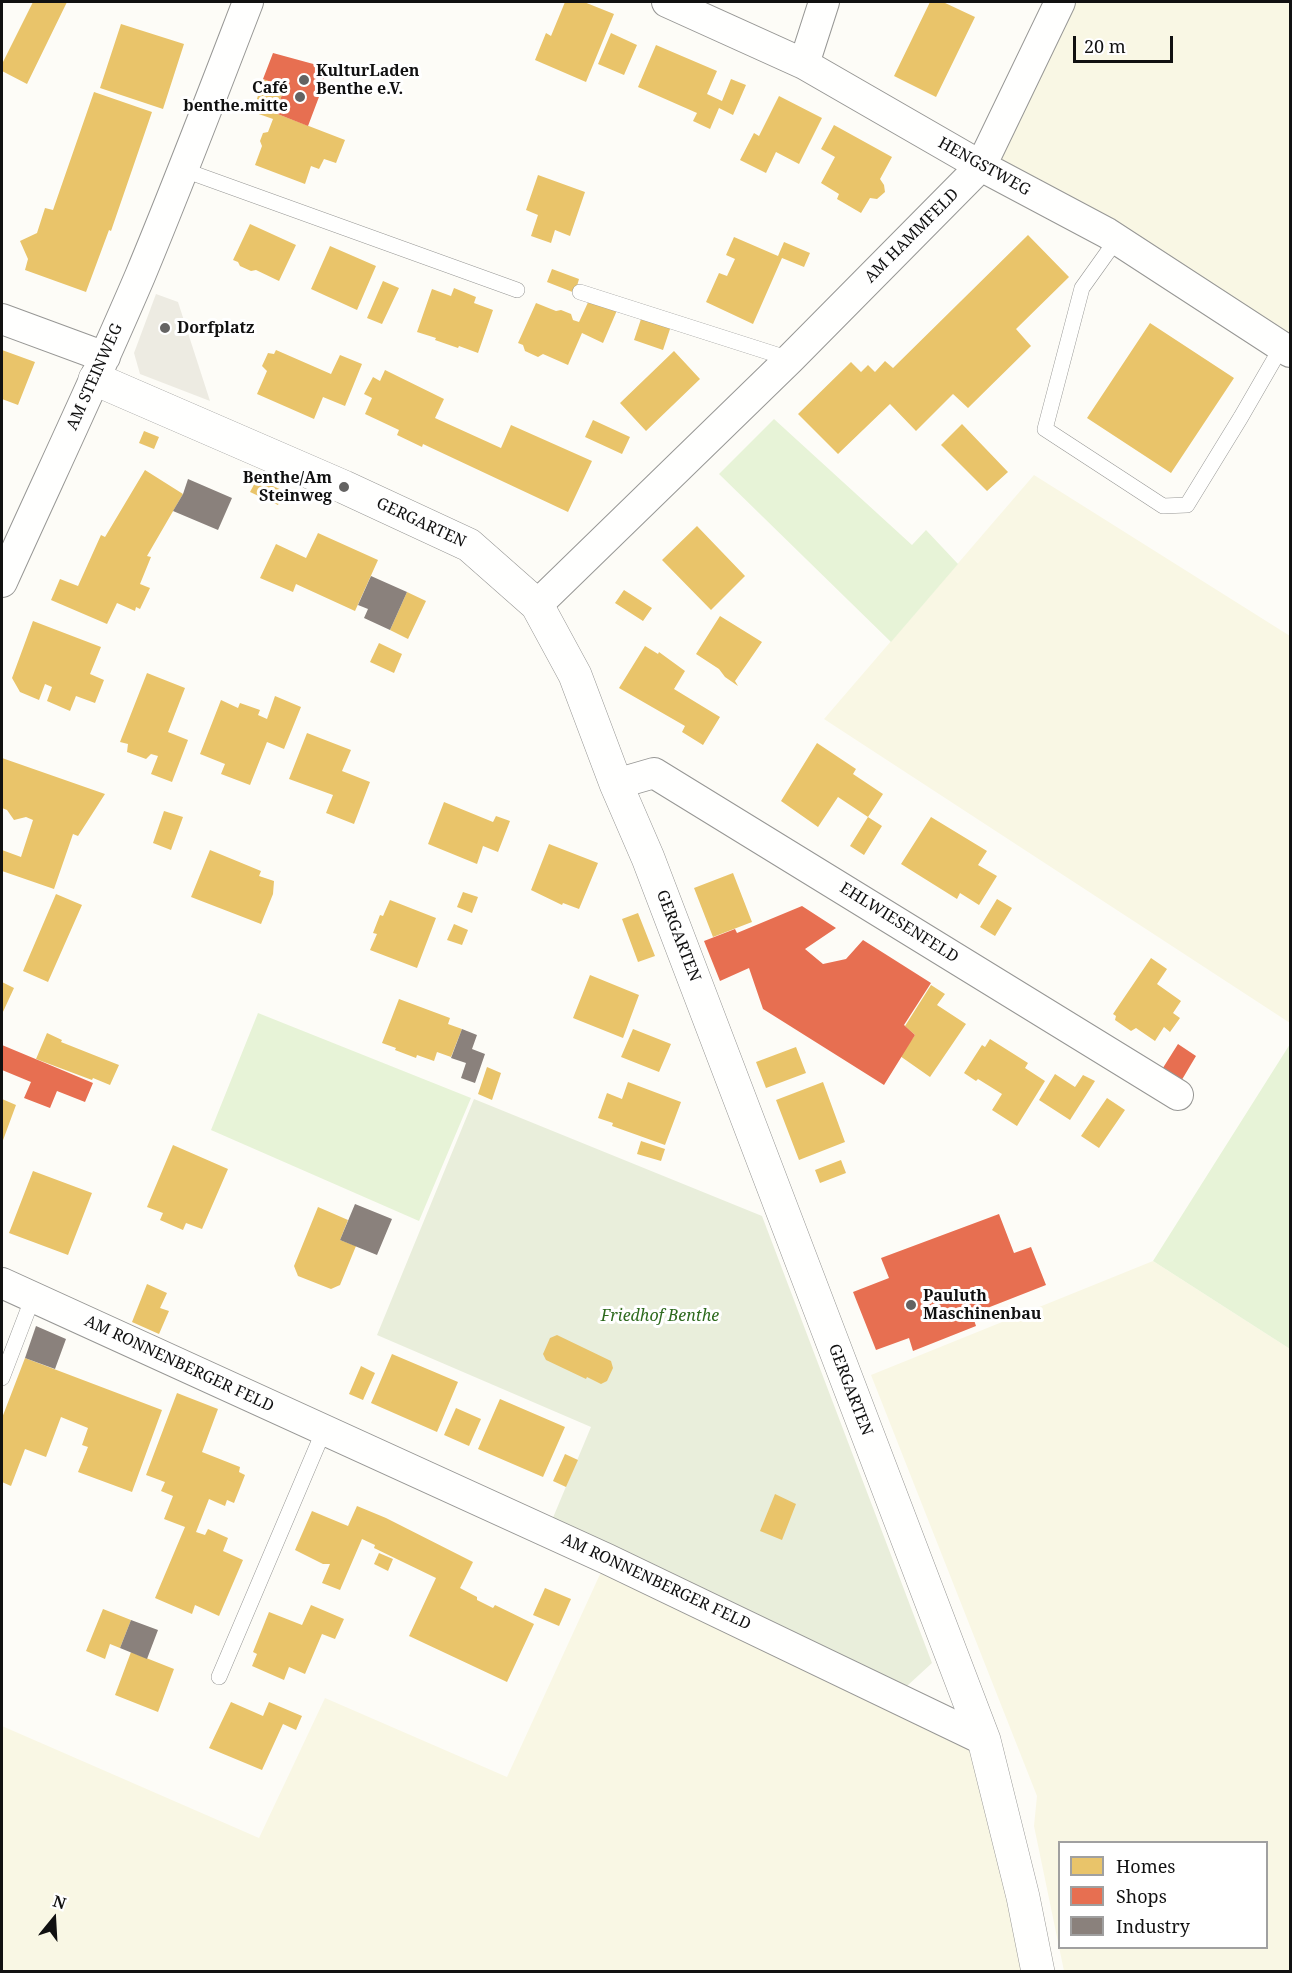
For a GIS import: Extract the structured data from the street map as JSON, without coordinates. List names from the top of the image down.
{
  "streets": {
    "street": [
      "HENGSTWEG",
      "AM HAMMFELD",
      "AM STEINWEG",
      "GERGARTEN",
      "EHLWIESENFELD",
      "AM RONNENBERGER FELD"
    ]
  },
  "crossings": [
    ["HENGSTWEG", "AM HAMMFELD"],
    ["AM HAMMFELD", "GERGARTEN"],
    ["AM STEINWEG", "GERGARTEN"],
    ["GERGARTEN", "EHLWIESENFELD"],
    ["GERGARTEN", "AM RONNENBERGER FELD"]
  ],
  "parks": ["Friedhof Benthe"],
  "places": [
    "KulturLaden Benthe e.V.",
    "Café benthe.mitte",
    "Dorfplatz",
    "Benthe/Am Steinweg",
    "Pauluth Maschinenbau"
  ],
  "legend": ["Homes", "Shops", "Industry"],
  "scale_bar": "20 m",
  "north": "top"
}
